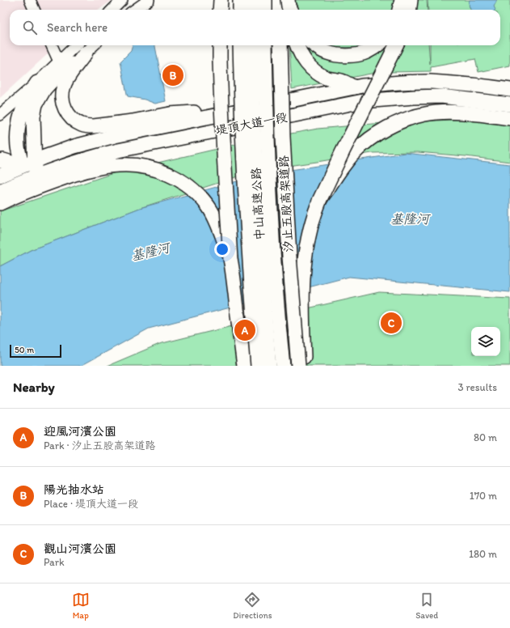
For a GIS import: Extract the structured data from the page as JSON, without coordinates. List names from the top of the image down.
{
  "streets": {
    "highway": ["堤頂大道一段", "中山高速公路", "汐止五股高架道路"]
  },
  "water": ["基隆河"],
  "scale_bar": "50 m",
  "page": {
    "search": "Search here",
    "pins": ["B", "C", "A"],
    "scale": "50 m",
    "heading": ["Nearby", "3 results"],
    "list": [
      {
        "mark": "A",
        "name": "迎風河濱公園",
        "note": "Park · 汐止五股高架道路",
        "value": "80 m"
      },
      {
        "mark": "B",
        "name": "陽光抽水站",
        "note": "Place · 堤頂大道一段",
        "value": "170 m"
      },
      {
        "mark": "C",
        "name": "觀山河濱公園",
        "note": "Park",
        "value": "180 m"
      }
    ],
    "nav": ["Map", "Directions", "Saved"]
  }
}
